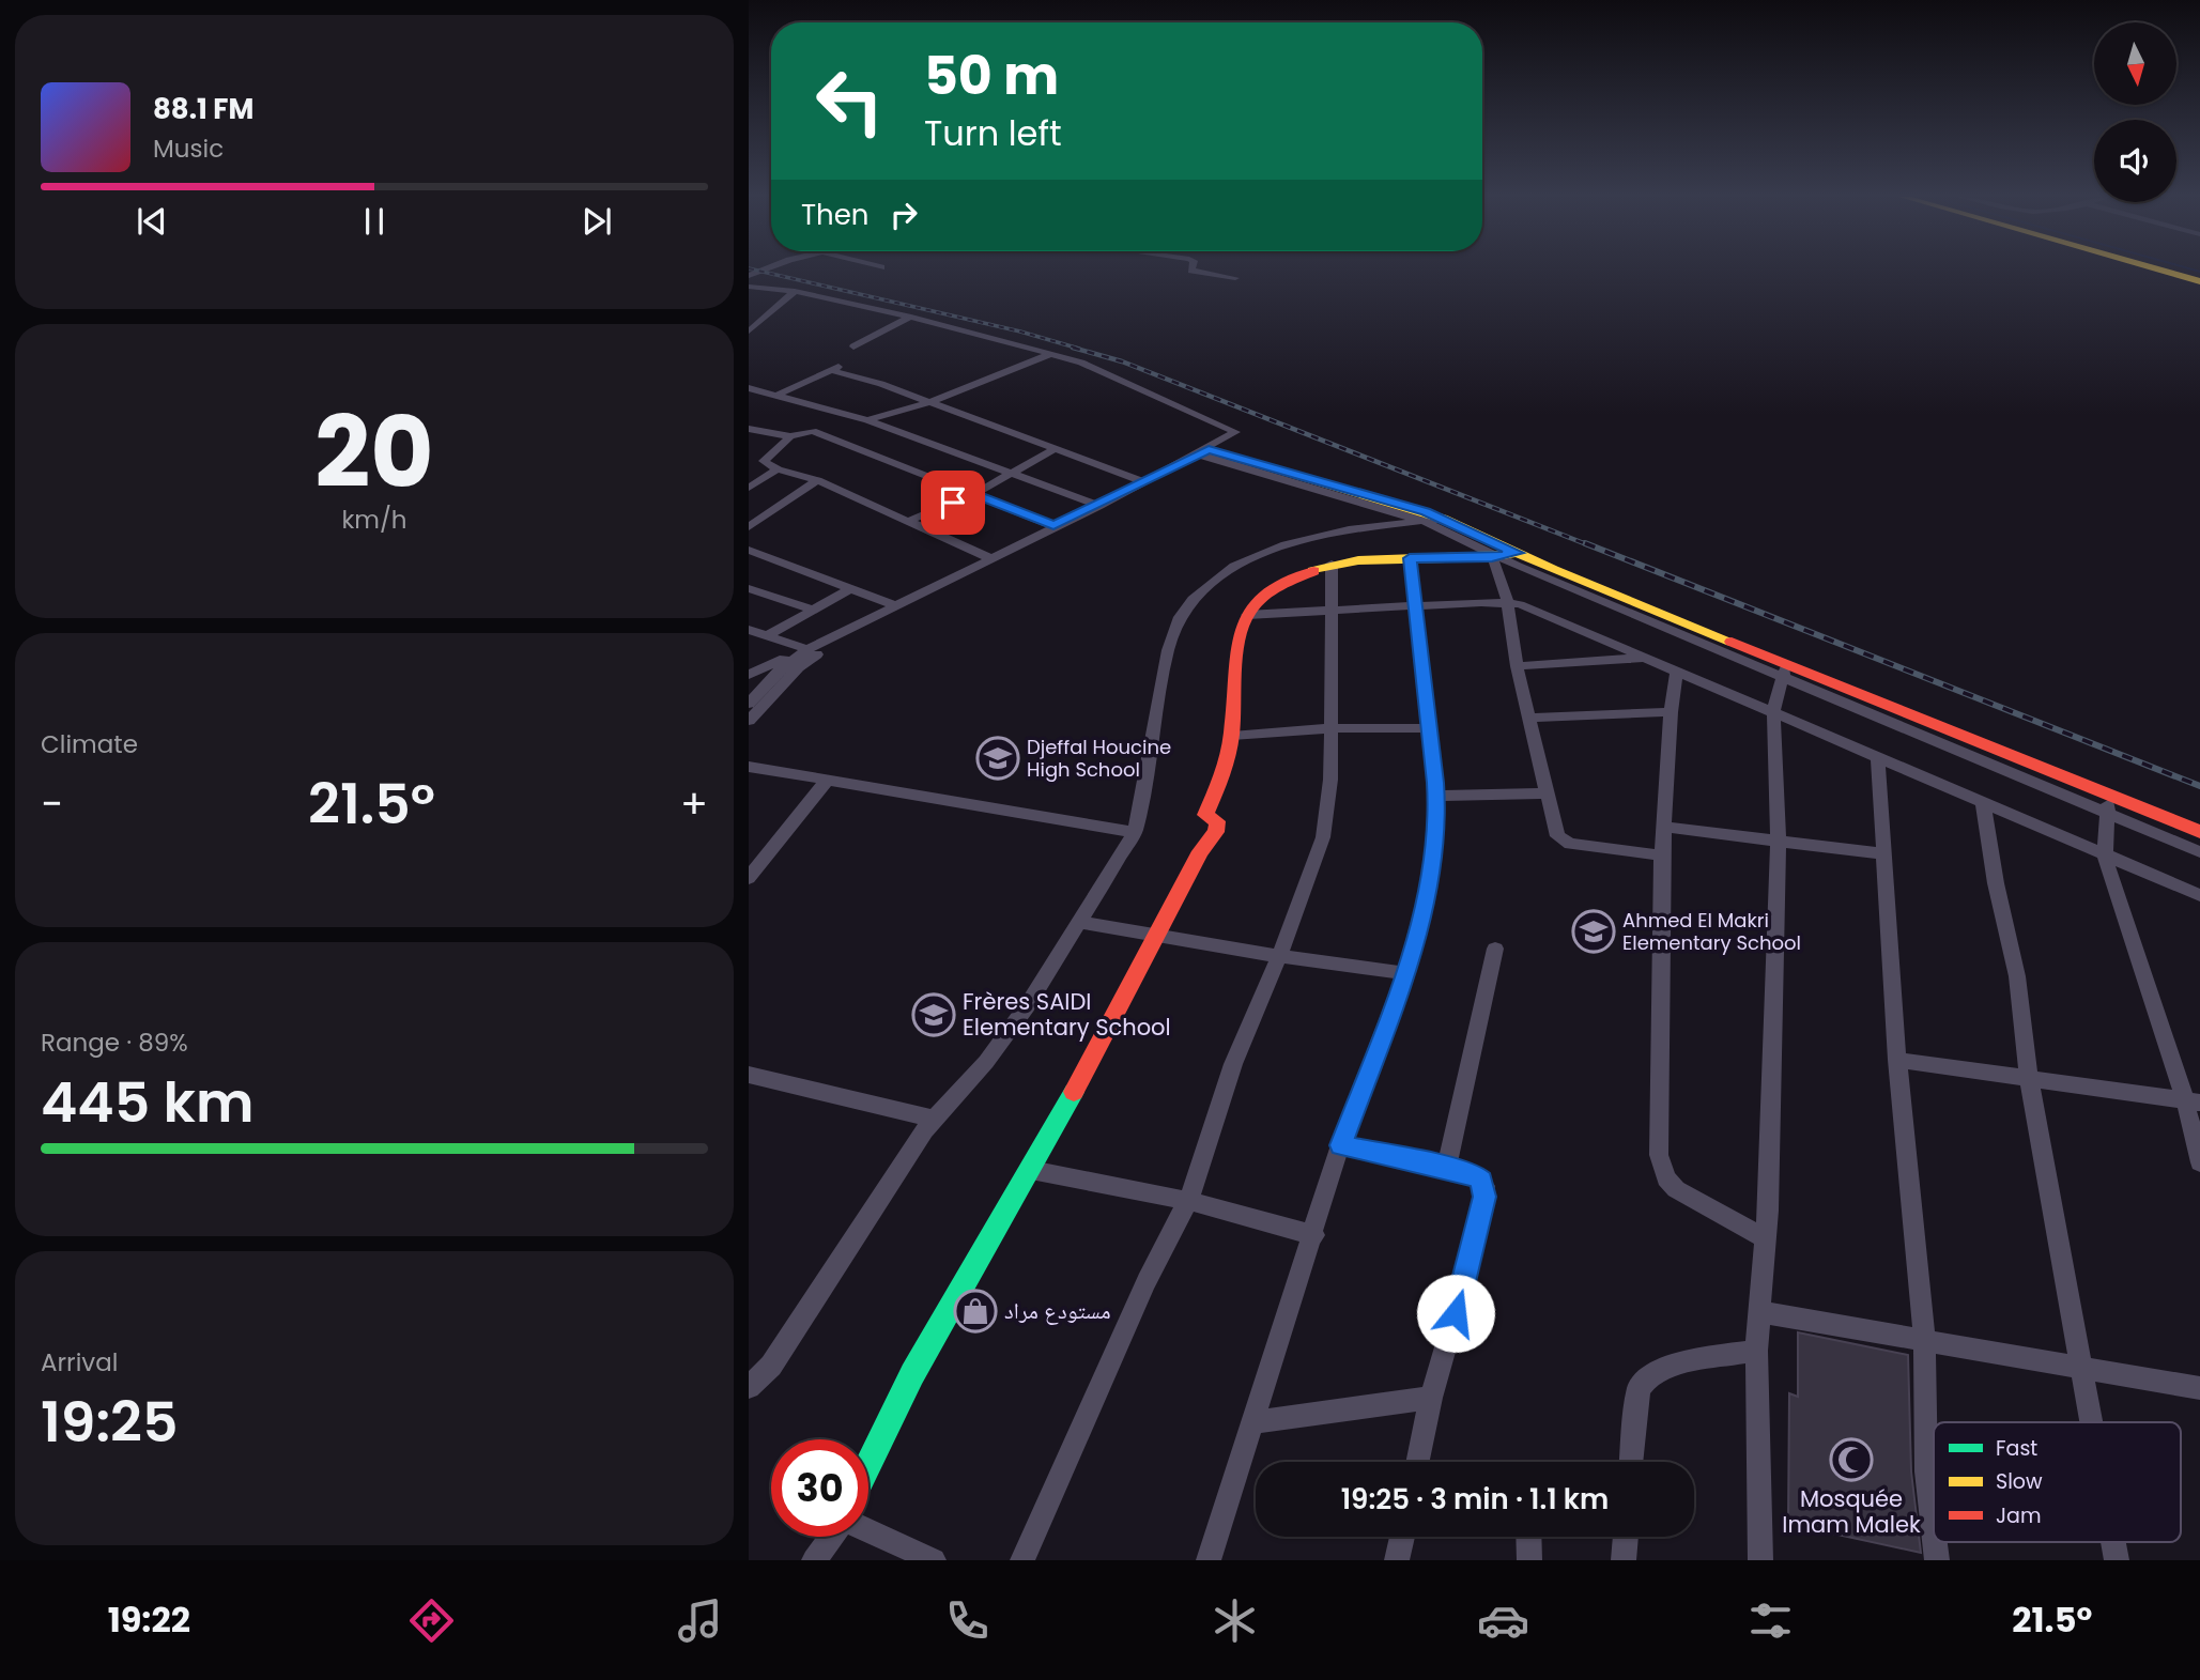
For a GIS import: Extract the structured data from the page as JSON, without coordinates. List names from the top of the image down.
{
  "places": {
    "school or university": ["Djeffal Houcine High School", "Ahmed El Makri Elementary School", "Frères SAIDI Elementary School"],
    "shop": ["مستودع مراد"],
    "mosque": ["Mosquée Imam Malek"]
  },
  "legend": ["Fast", "Slow", "Jam"],
  "north": "bottom",
  "page": {
    "turn": ["50 m", "Turn left"],
    "song": ["88.1 FM", "Music"],
    "then": "Then",
    "tile": [
      ["20", "km/h"],
      "Climate",
      ["Range · 89%", "445 km"],
      ["Arrival", "19:25"]
    ],
    "heat": ["−", "21.5°", "+"],
    "limit": "30",
    "trip": "19:25 · 3 min · 1.1 km",
    "tabs": ["19:22", "21.5°"]
  }
}
